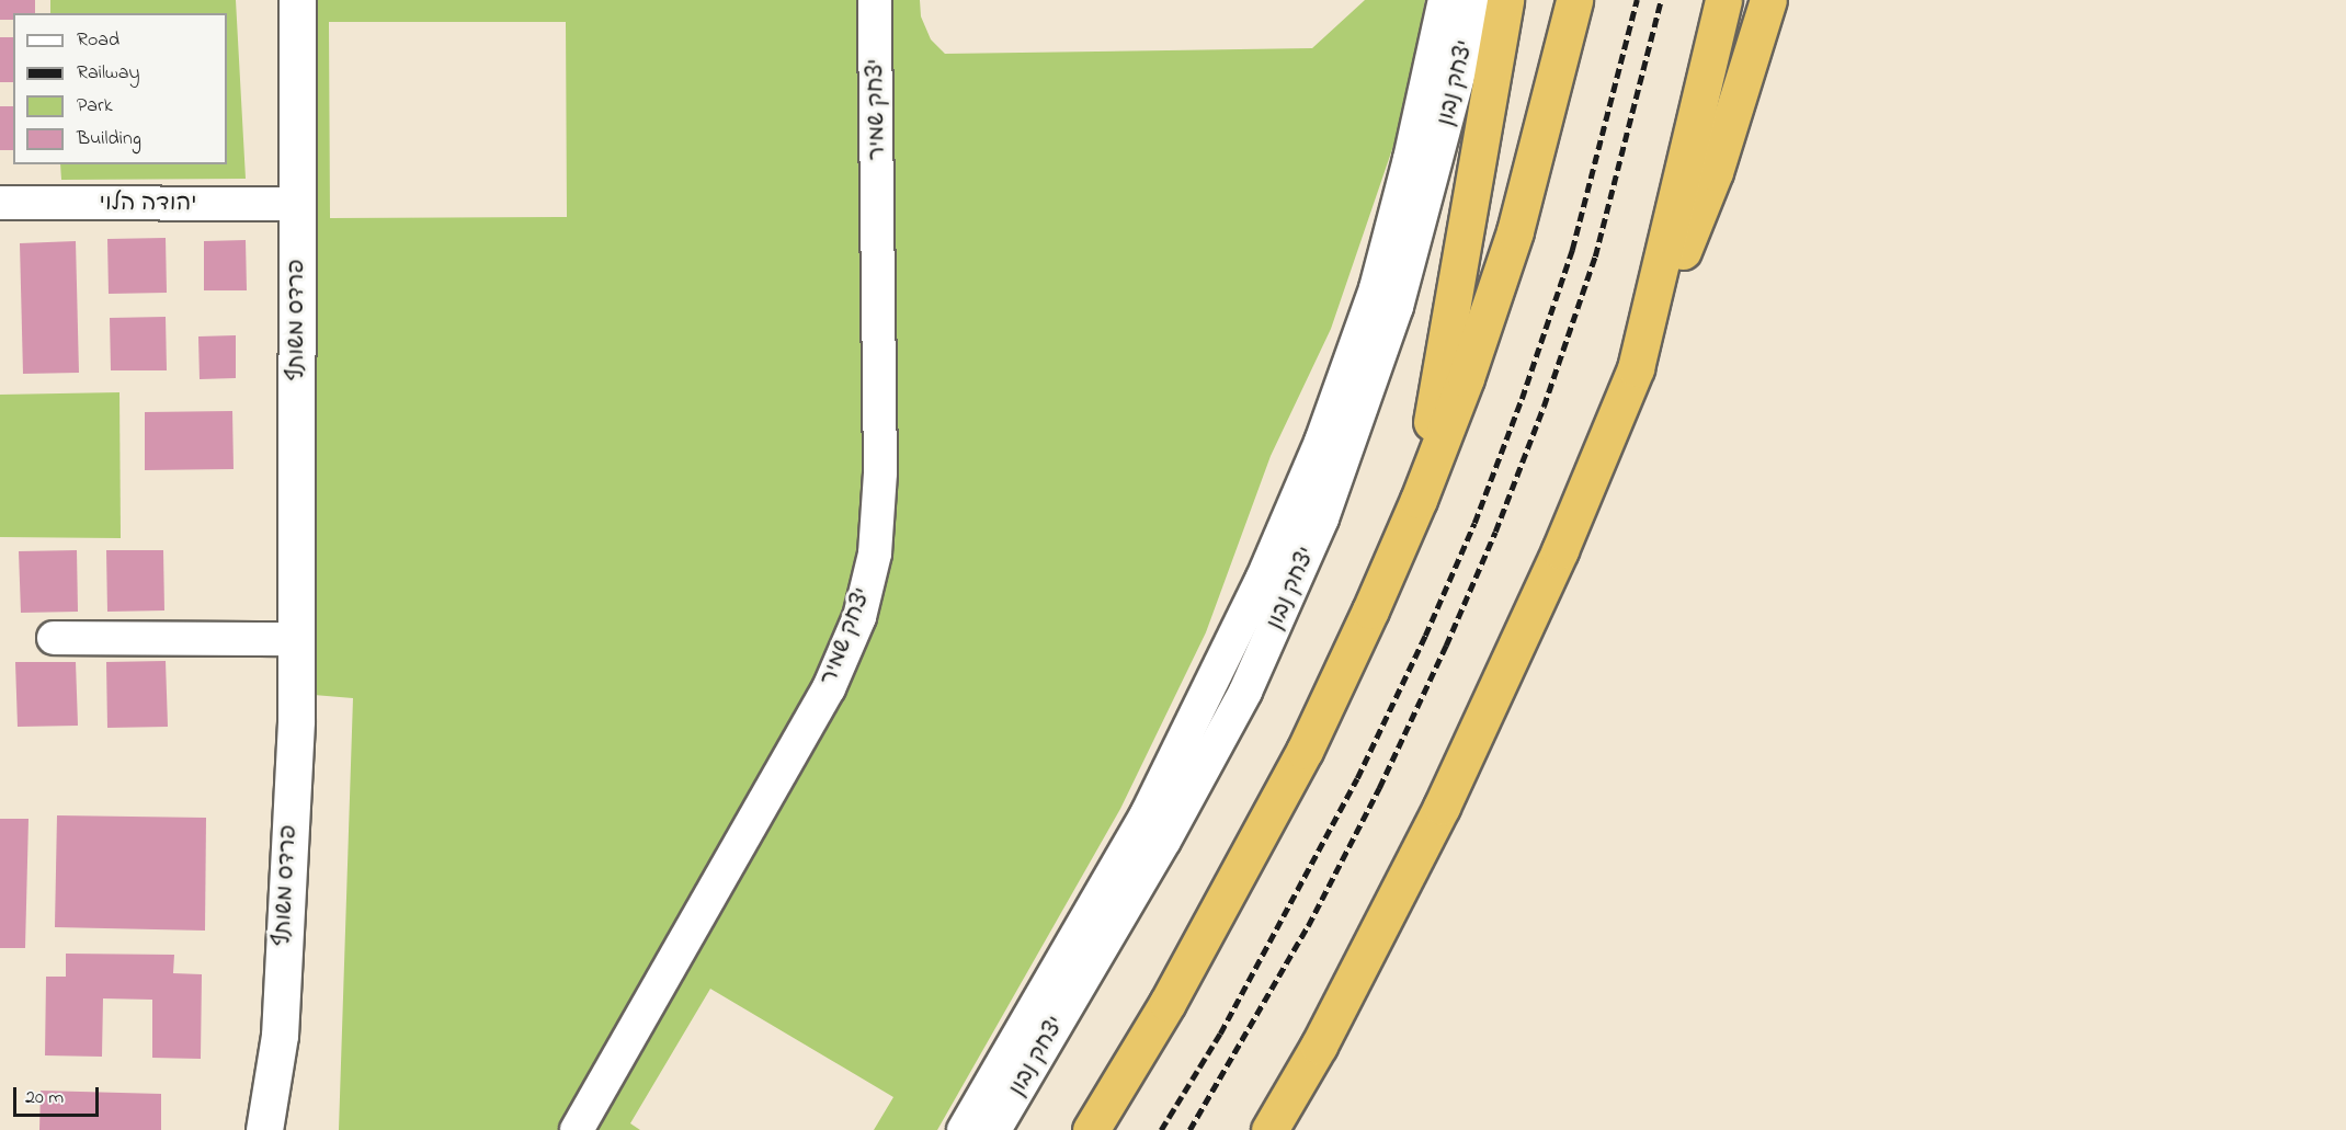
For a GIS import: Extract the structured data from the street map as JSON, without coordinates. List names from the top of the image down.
{
  "streets": {
    "street": [
      "יצחק נבון",
      "יצחק שמיר",
      "יהודה הלוי",
      "פרדס משותף"
    ]
  },
  "crossings": [
    ["יהודה הלוי", "פרדס משותף"]
  ],
  "legend": [
    "Road",
    "Railway",
    "Park",
    "Building"
  ],
  "scale_bar": "20 m"
}
